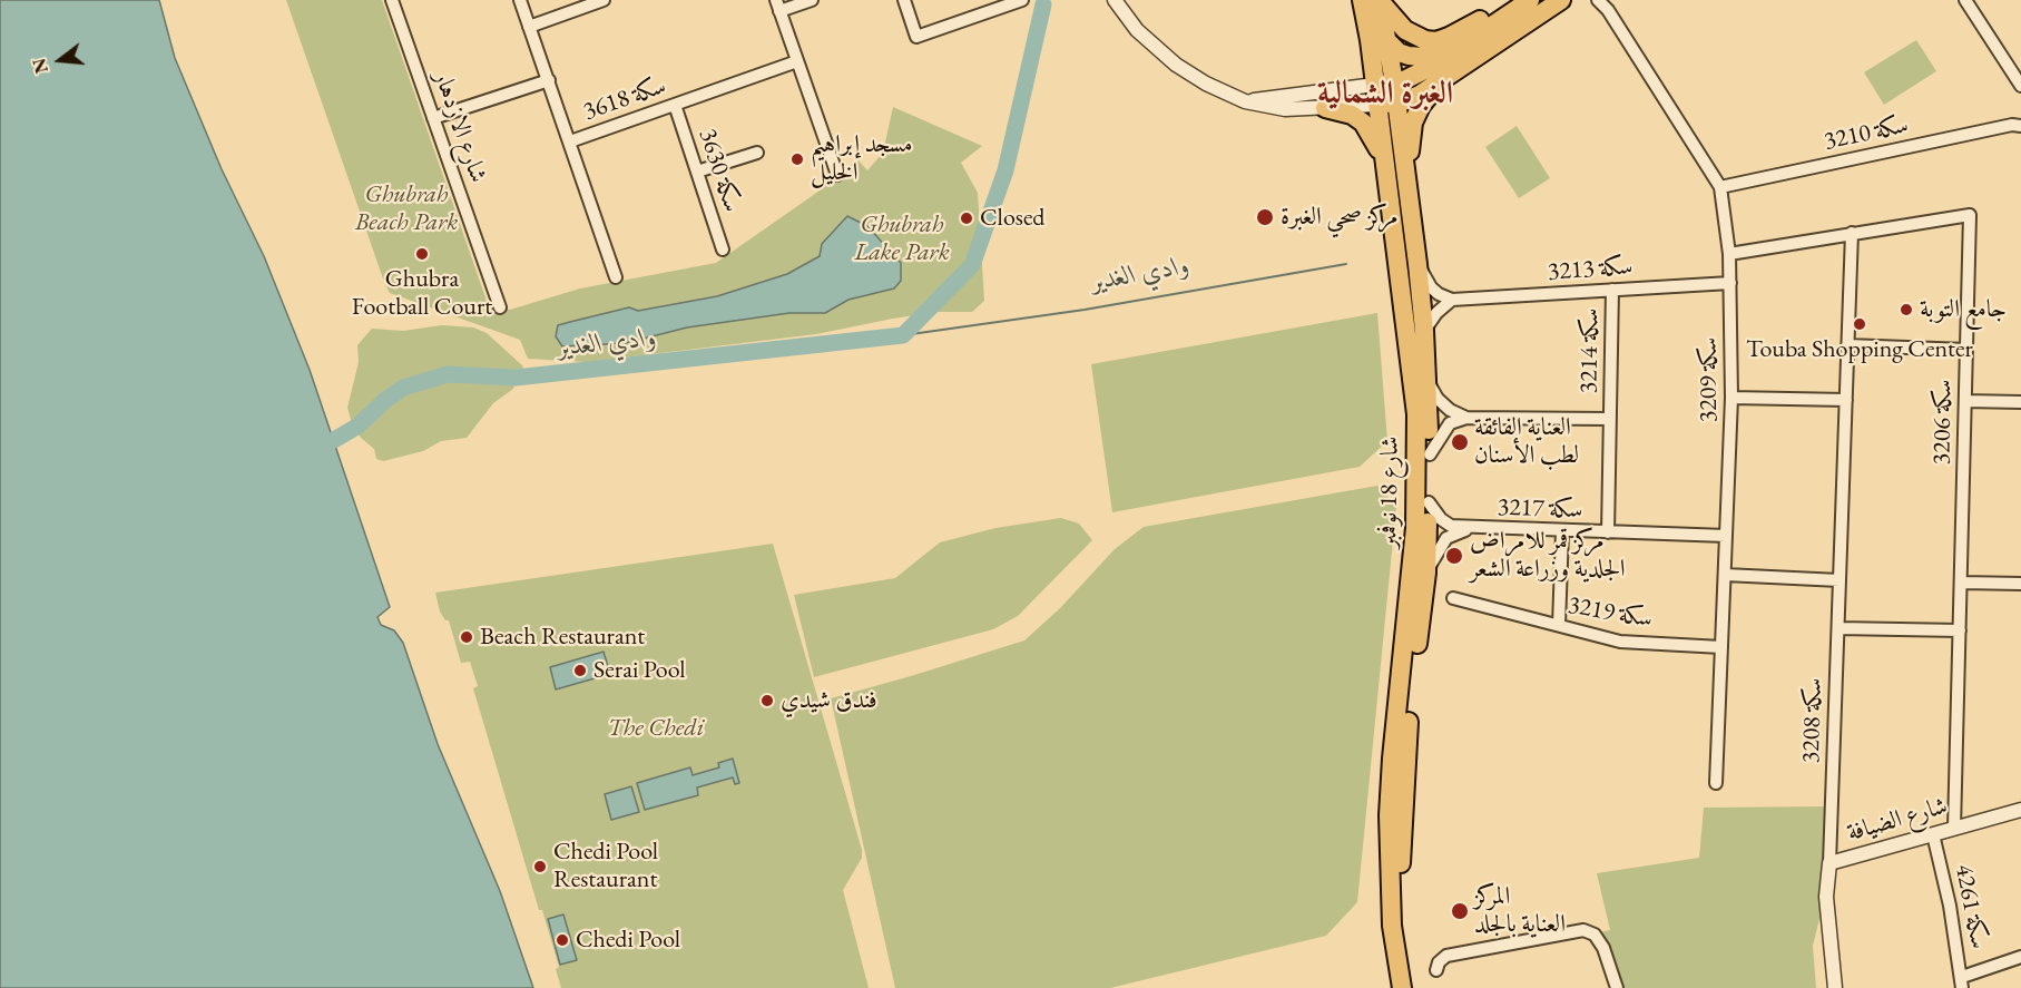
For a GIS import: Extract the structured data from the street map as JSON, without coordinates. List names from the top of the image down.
{
  "streets": {
    "main road": ["شارع 18 نوفمبر"],
    "street": [
      "سكة 3618",
      "شارع الازدهار",
      "سكة 3210",
      "سكة 3630",
      "سكة 3213",
      "سكة 3214",
      "سكة 3209",
      "سكة 3206",
      "سكة 3217",
      "سكة 3219",
      "سكة 3208",
      "شارع الضيافة",
      "سكة 4261"
    ]
  },
  "crossings": [
    ["سكة 3618", "سكة 3630"],
    ["سكة 3210", "سكة 3209"],
    ["سكة 3213", "سكة 3214"],
    ["سكة 3213", "سكة 3209"],
    ["سكة 3214", "سكة 3217"],
    ["سكة 3209", "سكة 3217"],
    ["سكة 3209", "سكة 3219"],
    ["سكة 3206", "سكة 3208"],
    ["سكة 3206", "شارع الضيافة"],
    ["شارع 18 نوفمبر", "سكة 3217"],
    ["سكة 3208", "شارع الضيافة"],
    ["شارع الضيافة", "سكة 4261"]
  ],
  "districts": ["الغبرة الشمالية"],
  "water": ["وادي الغدير"],
  "parks": ["Ghubrah Beach Park", "Ghubrah Lake Park", "The Chedi"],
  "places": [
    "مسجد إبراهيم الخليل",
    "مركز صحي الغبرة",
    "Closed",
    "Ghubra Football Court",
    "جامع التوبة",
    "Touba Shopping Center",
    "العناية الفائقة لطب الأسنان",
    "مركز قمر للامراض الجلدية وزراعة الشعر",
    "Beach Restaurant",
    "Serai Pool",
    "فندق شيدي",
    "Chedi Pool Restaurant",
    "المركز العناية بالجلد",
    "Chedi Pool"
  ],
  "north": "left"
}
